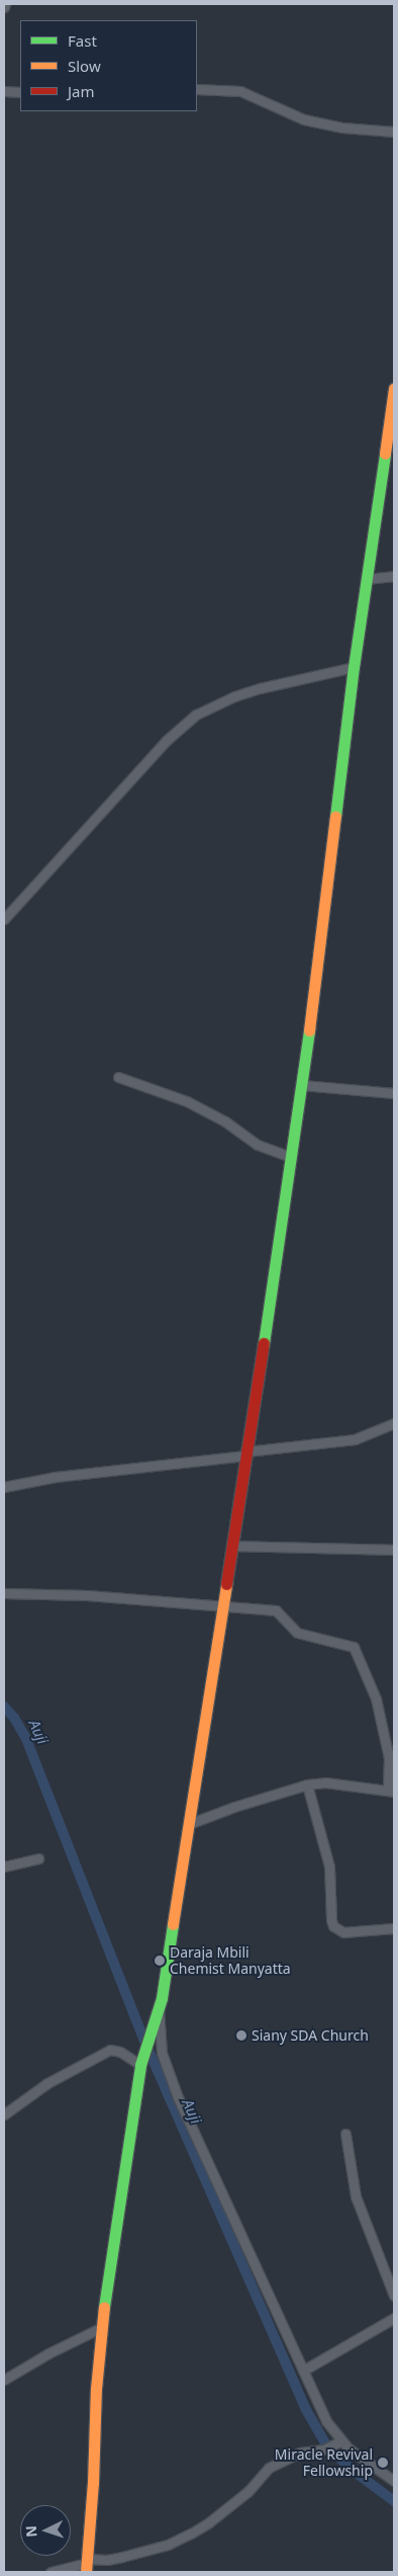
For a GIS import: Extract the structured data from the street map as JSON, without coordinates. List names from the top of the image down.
{
  "water": ["Auji"],
  "places": ["Daraja Mbili Chemist Manyatta", "Siany SDA Church", "Miracle Revival Fellowship"],
  "legend": ["Fast", "Slow", "Jam"],
  "north": "left"
}
